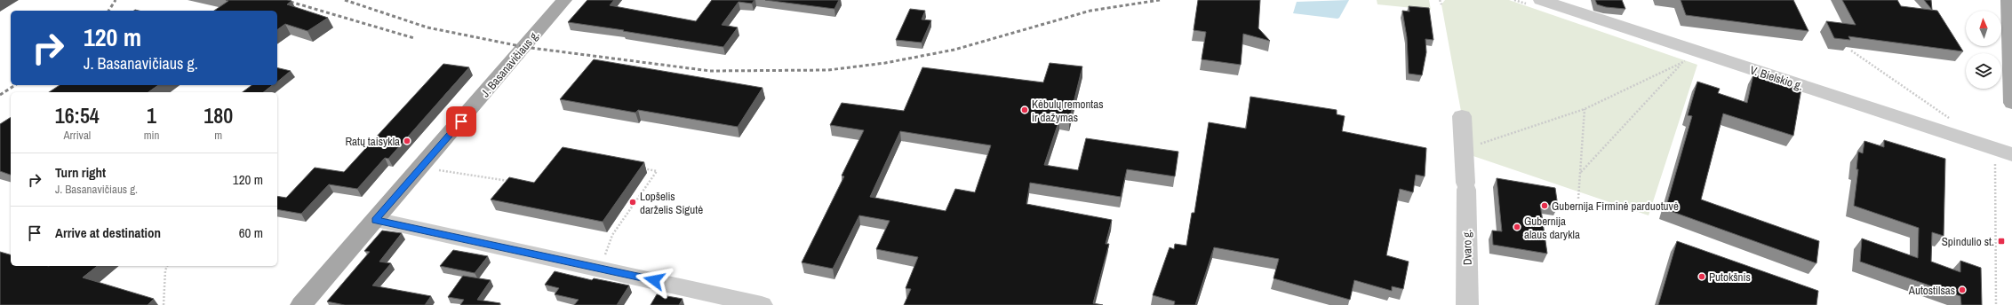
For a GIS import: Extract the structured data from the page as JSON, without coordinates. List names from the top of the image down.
{
  "streets": {
    "main road": ["J. Basanavičiaus g."],
    "street": ["V. Bielskio g.", "Dvaro g."]
  },
  "places": {
    "other": [
      "Kėbulų remontas ir dažymas",
      "Ratų taisykla",
      "Lopšelis darželis Sigutė",
      "Gubernija Firminė parduotuvė",
      "Gubernija alaus darykla",
      "Putokšnis",
      "Autostilsas"
    ],
    "transit": ["Spindulio st."]
  },
  "north": "top",
  "page": {
    "turn": ["120 m", "J. Basanavičiaus g."],
    "eta": [
      "16:54",
      "Arrival",
      "1",
      "min",
      "180",
      "m"
    ],
    "list": [
      {
        "name": "Turn right",
        "note": "J. Basanavičiaus g.",
        "value": "120 m"
      },
      {
        "name": "Arrive at destination",
        "value": "60 m"
      }
    ]
  }
}
